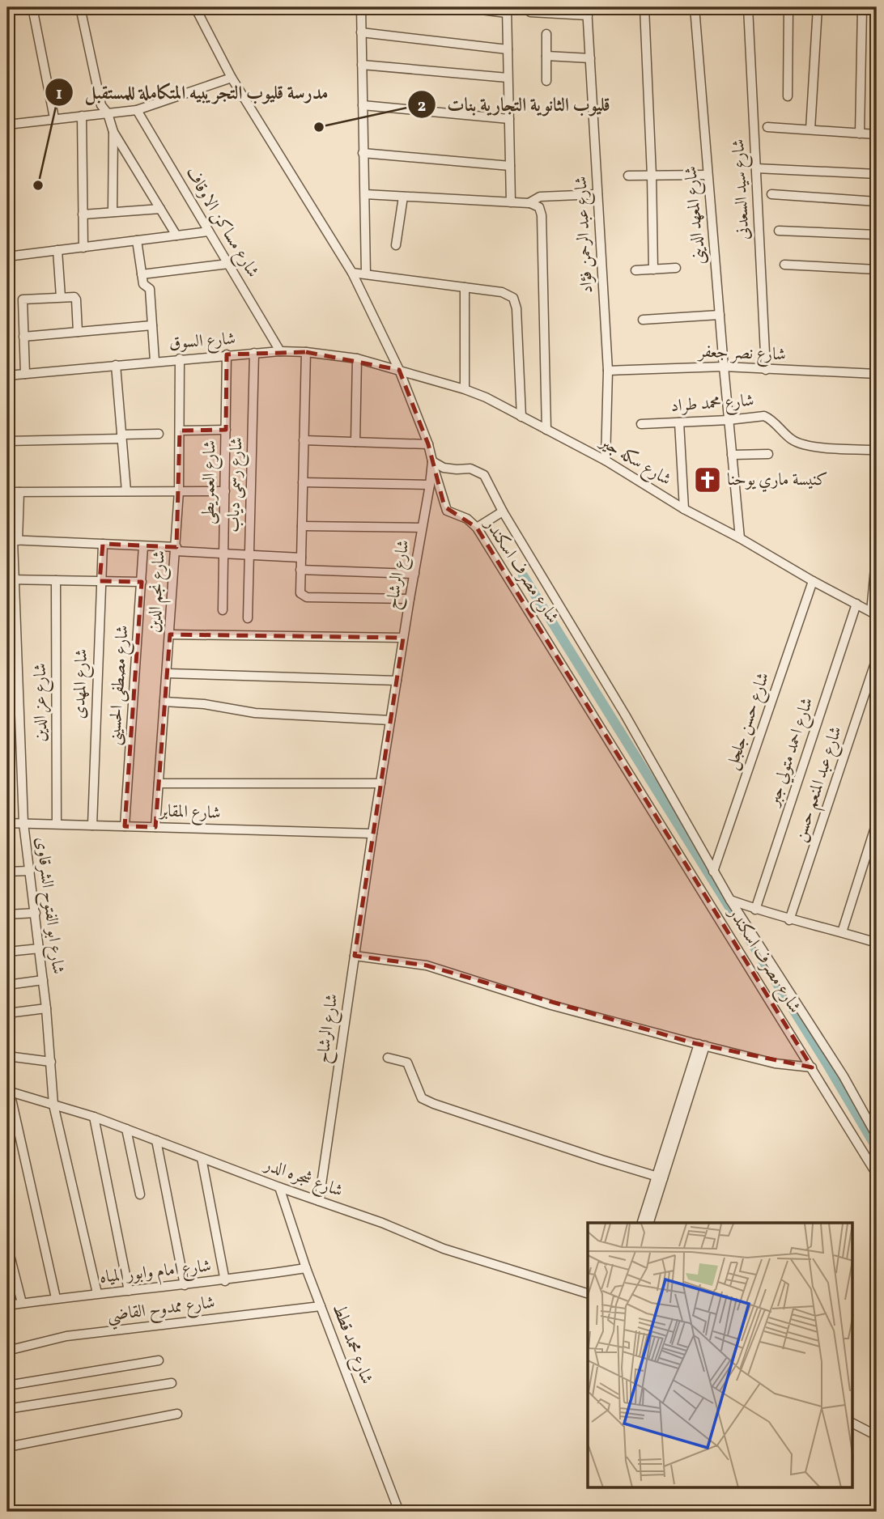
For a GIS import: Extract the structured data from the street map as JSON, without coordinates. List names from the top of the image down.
{
  "streets": {
    "street": [
      "شارع سيد السعدنى",
      "شارع المعهد الدينى",
      "شارع مساكن الاوقاف",
      "شارع عبد الرحمن فؤاد",
      "شارع السوق",
      "شارع نصر جعفر",
      "شارع محمد طراد",
      "شارع سكه جير",
      "شارع العمريطى",
      "شارع رسمى دياب",
      "شارع مصرف اسكندر",
      "شارع الرشاح",
      "شارع نجم الدين",
      "شارع المهدى",
      "شارع مصطفى الحسينى",
      "شارع عز الدين",
      "شارع حسن جلجل",
      "شارع احمد متولي جبر",
      "شارع عبد المنعم حسن",
      "شارع المقابر",
      "شارع ابو الفتوح الشرقاوى",
      "شارع شجره الدر",
      "شارع امام وابور المياه",
      "شارع ممدوح القاضي",
      "شارع محمد قطط"
    ]
  },
  "crossings": [
    ["شارع سيد السعدنى", "شارع نصر جعفر"],
    ["شارع المعهد الدينى", "شارع نصر جعفر"],
    ["شارع المعهد الدينى", "شارع محمد طراد"],
    ["شارع المعهد الدينى", "شارع سكه جير"],
    ["شارع مساكن الاوقاف", "شارع السوق"],
    ["شارع عبد الرحمن فؤاد", "شارع نصر جعفر"],
    ["شارع عبد الرحمن فؤاد", "شارع سكه جير"],
    ["شارع السوق", "شارع سكه جير"],
    ["شارع السوق", "شارع العمريطى"],
    ["شارع السوق", "شارع رسمى دياب"],
    ["شارع السوق", "شارع الرشاح"],
    ["شارع السوق", "شارع نجم الدين"],
    ["شارع سكه جير", "شارع الرشاح"],
    ["شارع سكه جير", "شارع حسن جلجل"],
    ["شارع سكه جير", "شارع احمد متولي جبر"],
    ["شارع مصرف اسكندر", "شارع الرشاح"],
    ["شارع مصرف اسكندر", "شارع حسن جلجل"],
    ["شارع الرشاح", "شارع المقابر"],
    ["شارع الرشاح", "شارع شجره الدر"],
    ["شارع نجم الدين", "شارع المقابر"],
    ["شارع المهدى", "شارع المقابر"],
    ["شارع مصطفى الحسينى", "شارع المقابر"],
    ["شارع عز الدين", "شارع المقابر"],
    ["شارع المقابر", "شارع ابو الفتوح الشرقاوى"],
    ["شارع ابو الفتوح الشرقاوى", "شارع شجره الدر"],
    ["شارع ابو الفتوح الشرقاوى", "شارع امام وابور المياه"],
    ["شارع شجره الدر", "شارع محمد قطط"],
    ["شارع امام وابور المياه", "شارع محمد قطط"],
    ["شارع ممدوح القاضي", "شارع محمد قطط"]
  ],
  "places": {
    "other": ["قليوب الثانوية التجارية بنات", "مدرسة قليوب التجريبيه المتكاملة للمستقبل"],
    "church": ["كنيسة ماري يوحنا"]
  }
}
